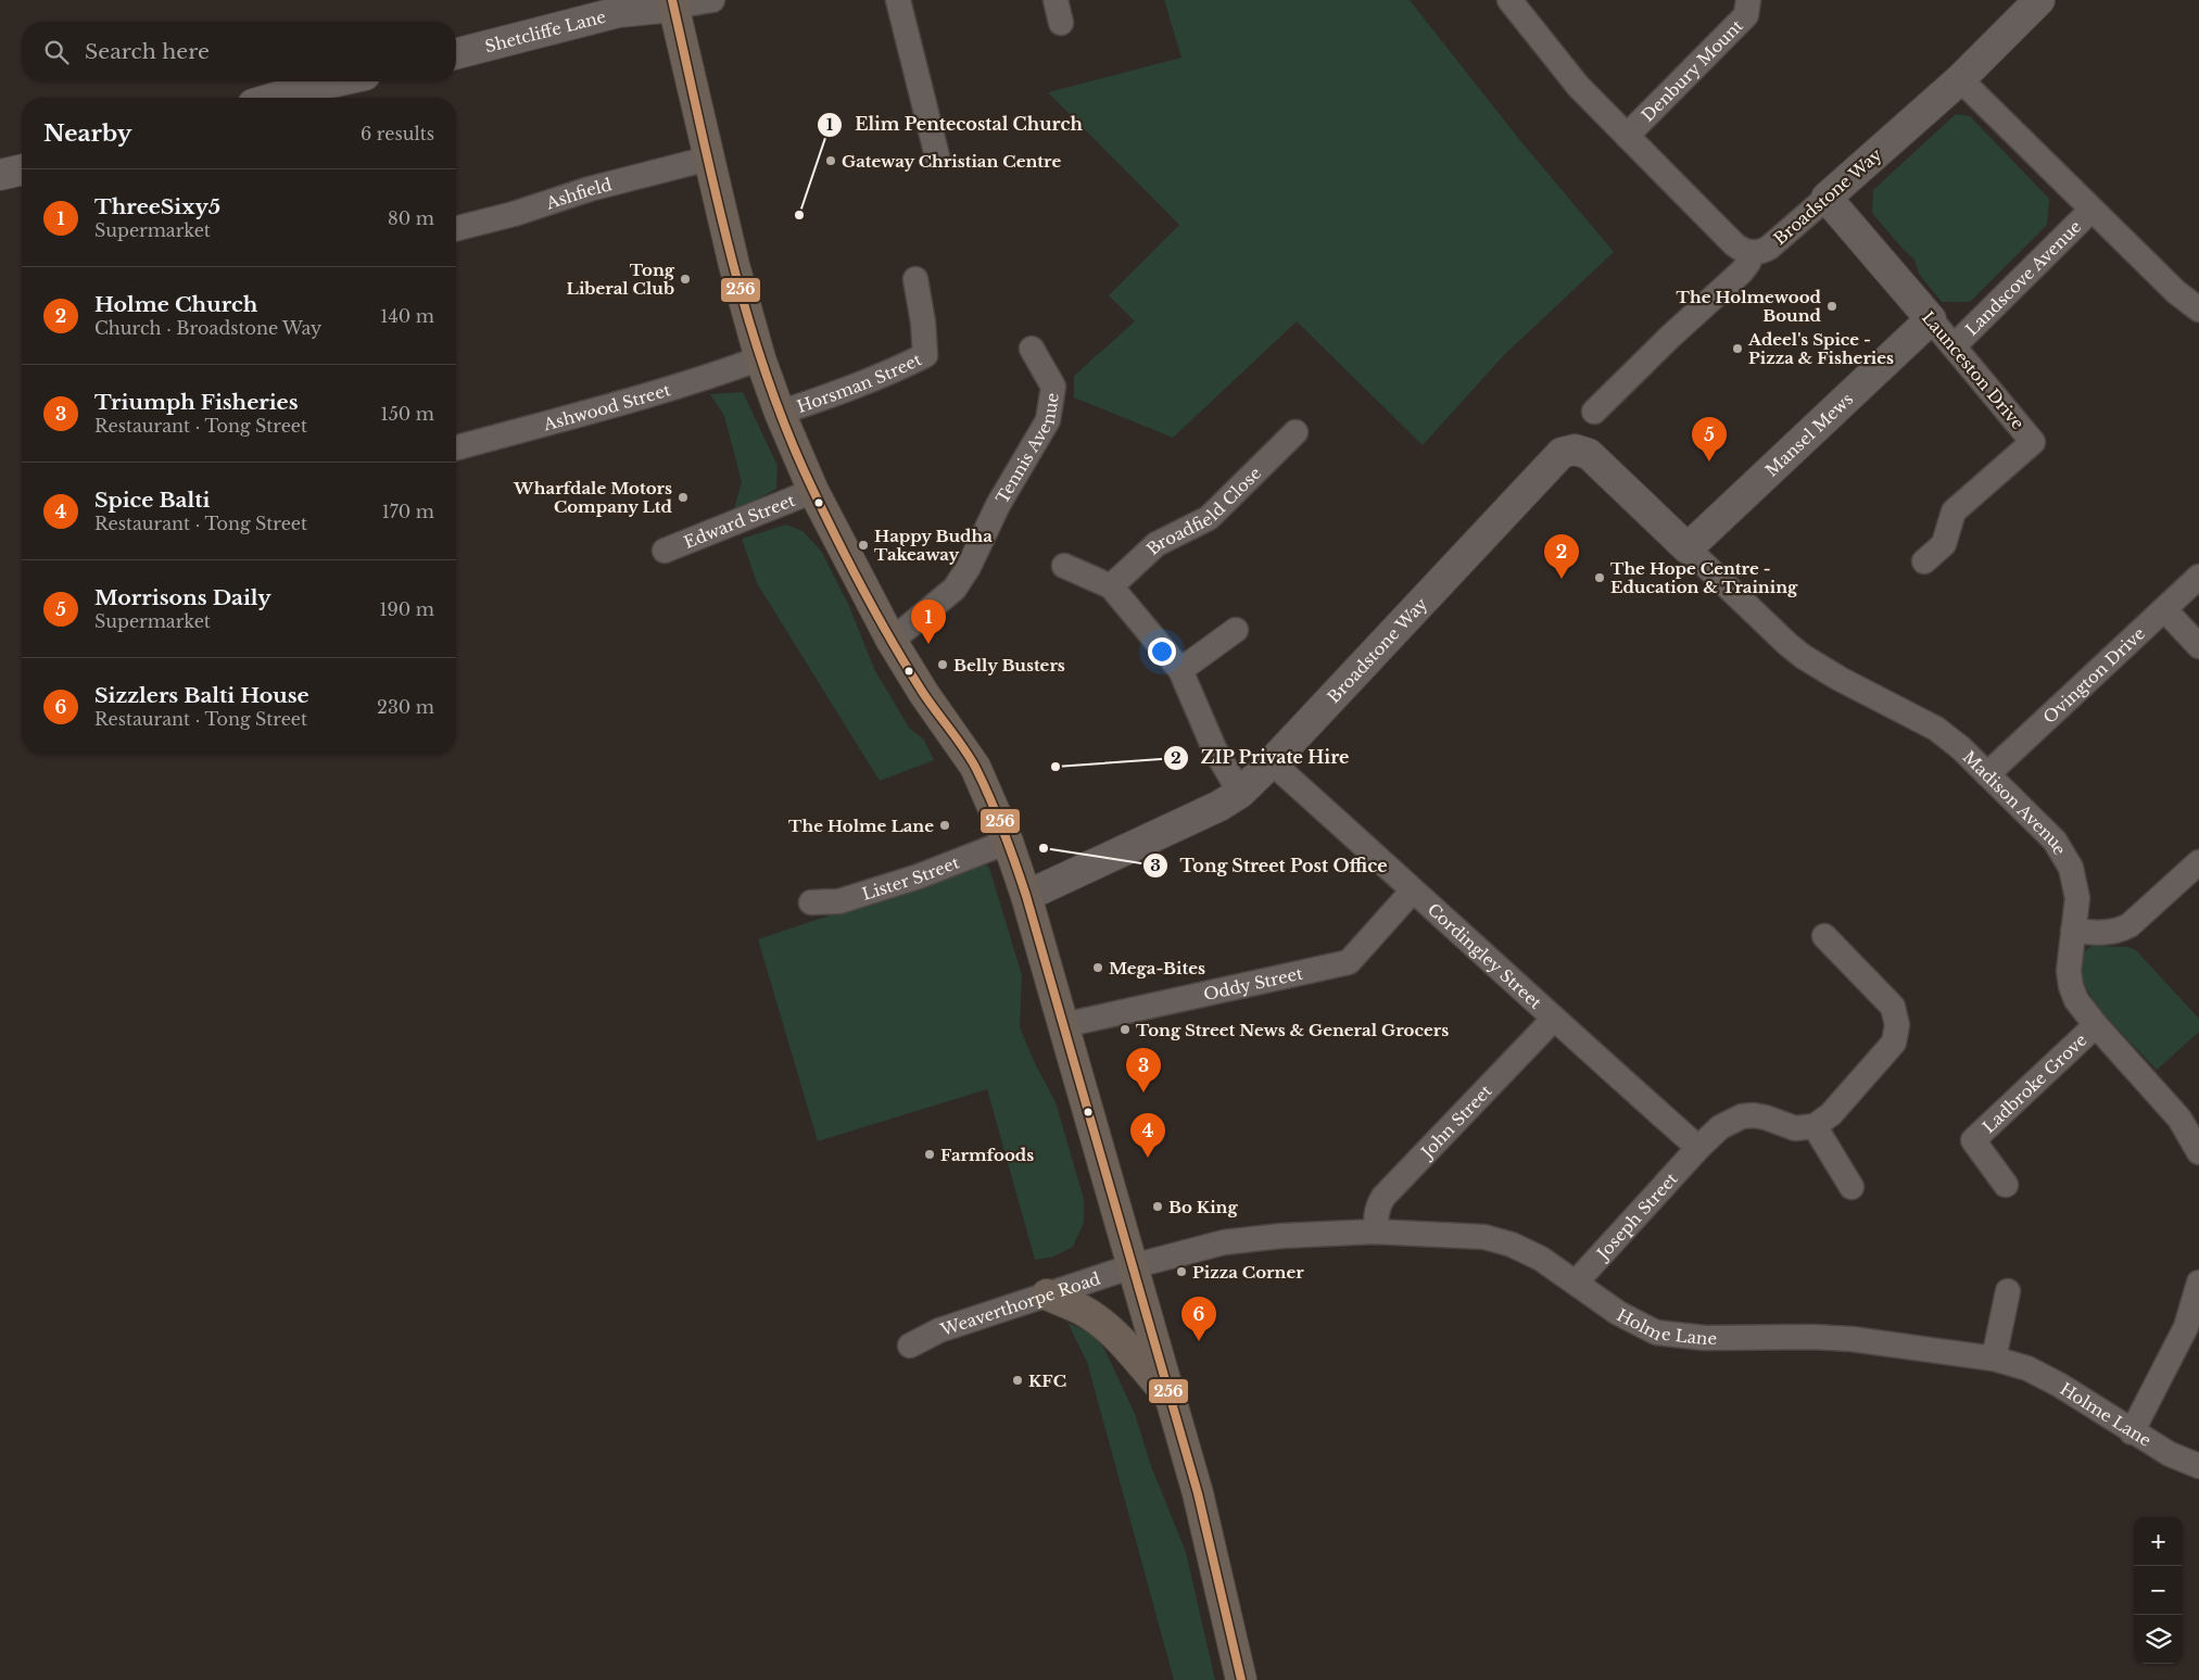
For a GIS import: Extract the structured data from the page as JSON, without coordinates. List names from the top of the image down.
{
  "streets": {
    "street": [
      "Shetcliffe Lane",
      "Denbury Mount",
      "Ashfield",
      "Broadstone Way",
      "Landscove Avenue",
      "Launceston Drive",
      "Horsman Street",
      "Ashwood Street",
      "Mansel Mews",
      "Tennis Avenue",
      "Broadfield Close",
      "Edward Street",
      "Ovington Drive",
      "Madison Avenue",
      "Lister Street",
      "Cordingley Street",
      "Oddy Street",
      "Ladbroke Grove",
      "John Street",
      "Joseph Street",
      "Weaverthorpe Road",
      "Holme Lane"
    ]
  },
  "crossings": [
    ["Broadstone Way", "Landscove Avenue"],
    ["Broadstone Way", "Launceston Drive"],
    ["Broadstone Way", "Mansel Mews"],
    ["Broadstone Way", "Madison Avenue"],
    ["Broadstone Way", "Cordingley Street"],
    ["Landscove Avenue", "Launceston Drive"],
    ["Launceston Drive", "Mansel Mews"],
    ["Mansel Mews", "Madison Avenue"],
    ["Ovington Drive", "Madison Avenue"],
    ["Madison Avenue", "Ladbroke Grove"],
    ["Cordingley Street", "Oddy Street"],
    ["Cordingley Street", "John Street"],
    ["Cordingley Street", "Joseph Street"],
    ["John Street", "Holme Lane"],
    ["Joseph Street", "Holme Lane"],
    ["Weaverthorpe Road", "Holme Lane"]
  ],
  "places": [
    "Gateway Christian Centre",
    "Elim Pentecostal Church",
    "Tong Liberal Club",
    "The Holmewood Bound",
    "Adeel's Spice - Pizza & Fisheries",
    "Wharfdale Motors Company Ltd",
    "Happy Budha Takeaway",
    "The Hope Centre - Education & Training",
    "Belly Busters",
    "ZIP Private Hire",
    "The Holme Lane",
    "Tong Street Post Office",
    "Mega-Bites",
    "Tong Street News & General Grocers",
    "Farmfoods",
    "Bo King",
    "Pizza Corner",
    "KFC"
  ],
  "lines": ["transit line 256"],
  "page": {
    "search": "Search here",
    "heading": ["Nearby", "6 results"],
    "list": [
      {
        "mark": "1",
        "name": "ThreeSixy5",
        "note": "Supermarket",
        "value": "80 m"
      },
      {
        "mark": "2",
        "name": "Holme Church",
        "note": "Church · Broadstone Way",
        "value": "140 m"
      },
      {
        "mark": "3",
        "name": "Triumph Fisheries",
        "note": "Restaurant · Tong Street",
        "value": "150 m"
      },
      {
        "mark": "4",
        "name": "Spice Balti",
        "note": "Restaurant · Tong Street",
        "value": "170 m"
      },
      {
        "mark": "5",
        "name": "Morrisons Daily",
        "note": "Supermarket",
        "value": "190 m"
      },
      {
        "mark": "6",
        "name": "Sizzlers Balti House",
        "note": "Restaurant · Tong Street",
        "value": "230 m"
      }
    ],
    "pins": [
      "5",
      "2",
      "1",
      "3",
      "4",
      "6"
    ],
    "map_buttons": ["+", "−"]
  }
}
